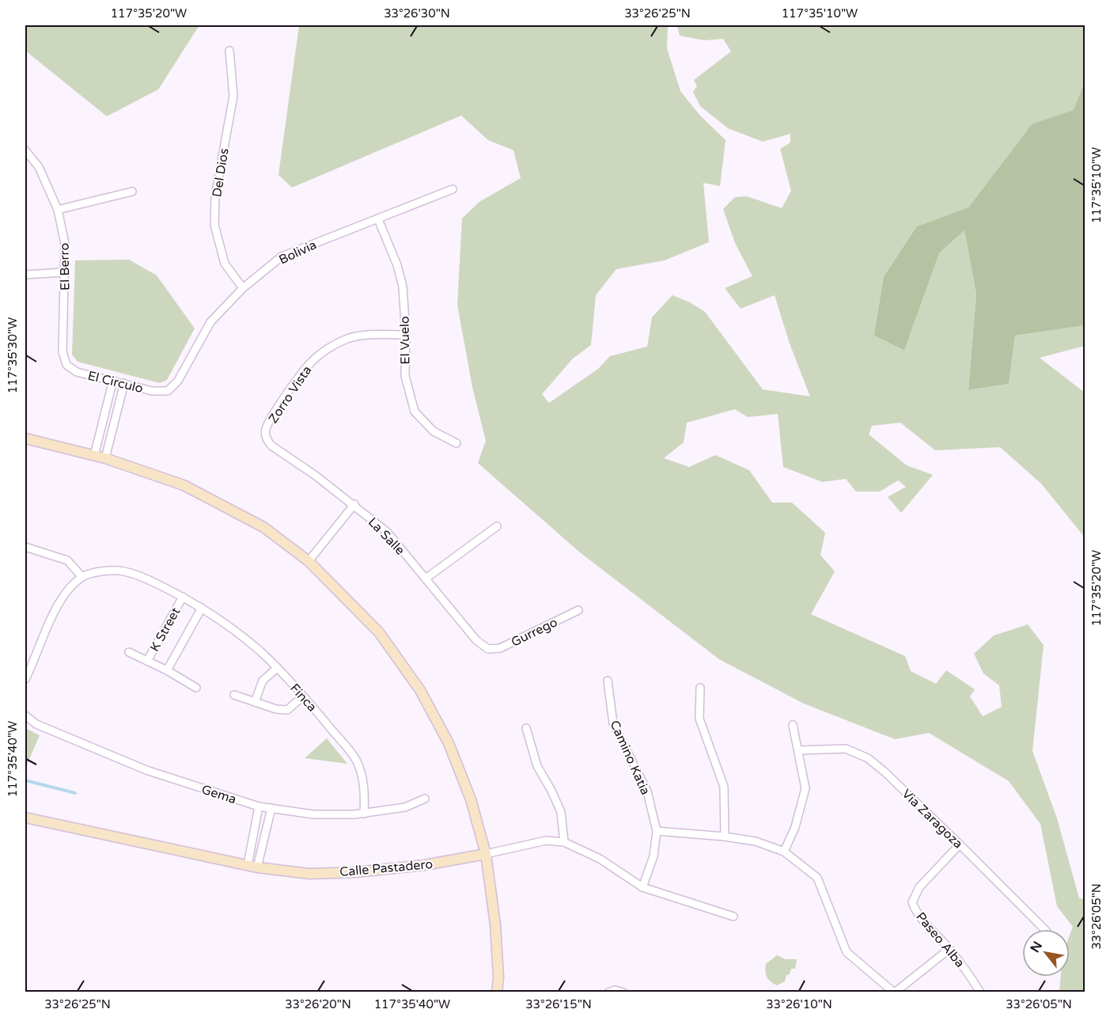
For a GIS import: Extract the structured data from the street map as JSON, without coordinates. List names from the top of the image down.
{
  "streets": {
    "street": [
      "Del Dios",
      "Bolivia",
      "El Berro",
      "El Vuelo",
      "El Circulo",
      "Zorro Vista",
      "La Salle",
      "K Street",
      "Gurrego",
      "Finca",
      "Camino Katia",
      "Gema",
      "Via Zaragoza",
      "Calle Pastadero",
      "Paseo Alba"
    ]
  },
  "crossings": [
    ["Del Dios", "Bolivia"],
    ["Bolivia", "El Vuelo"],
    ["Bolivia", "El Circulo"],
    ["El Berro", "El Circulo"],
    ["El Vuelo", "Zorro Vista"],
    ["Zorro Vista", "La Salle"],
    ["La Salle", "Gurrego"],
    ["K Street", "Finca"],
    ["Finca", "Gema"],
    ["Camino Katia", "Calle Pastadero"],
    ["Via Zaragoza", "Paseo Alba"]
  ],
  "north": "top left",
  "coordinates": [
    "117°35'20\"W",
    "33°26'30\"N",
    "33°26'25\"N",
    "117°35'10\"W",
    "117°35'30\"W",
    "117°35'40\"W",
    "33°26'05\"N",
    "33°26'20\"N",
    "33°26'15\"N",
    "33°26'10\"N"
  ]
}
